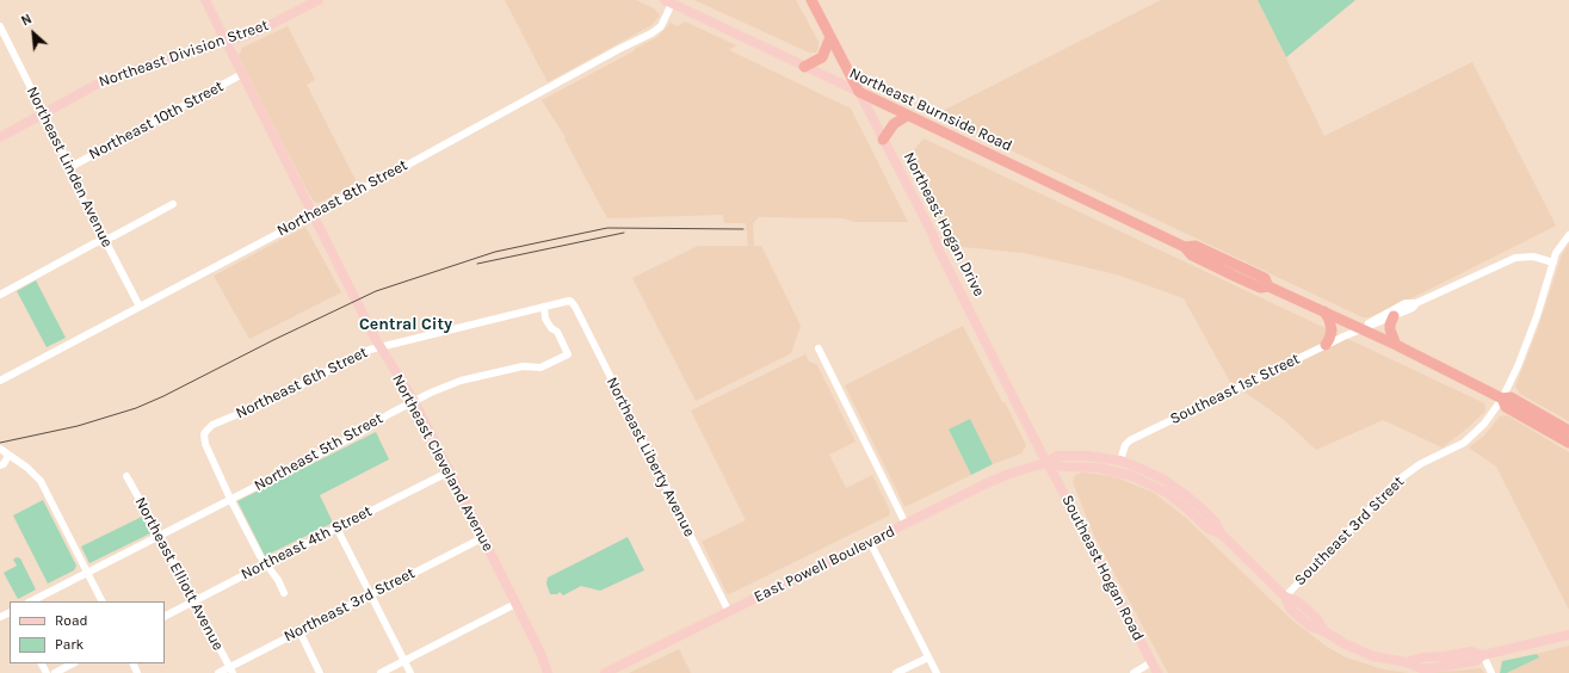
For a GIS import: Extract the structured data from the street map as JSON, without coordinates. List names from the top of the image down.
{
  "streets": {
    "highway": ["Northeast Burnside Road", "Northeast Hogan Drive"],
    "main road": [
      "Northeast Division Street",
      "Northeast Cleveland Avenue",
      "East Powell Boulevard",
      "Southeast Hogan Road"
    ],
    "street": [
      "Northeast 10th Street",
      "Northeast Linden Avenue",
      "Northeast 8th Street",
      "Northeast 6th Street",
      "Southeast 1st Street",
      "Northeast 5th Street",
      "Northeast Liberty Avenue",
      "Southeast 3rd Street",
      "Northeast 4th Street",
      "Northeast Elliott Avenue",
      "Northeast 3rd Street"
    ]
  },
  "crossings": [
    ["Northeast Division Street", "Northeast Linden Avenue"],
    ["Northeast Division Street", "Northeast Cleveland Avenue"],
    ["Northeast Burnside Road", "Northeast 8th Street"],
    ["Northeast Burnside Road", "Northeast Hogan Drive"],
    ["Northeast Burnside Road", "Southeast 1st Street"],
    ["Northeast Burnside Road", "Southeast 3rd Street"],
    ["Northeast 10th Street", "Northeast Linden Avenue"],
    ["Northeast 10th Street", "Northeast Cleveland Avenue"],
    ["Northeast Linden Avenue", "Northeast 8th Street"],
    ["Northeast 8th Street", "Northeast Cleveland Avenue"],
    ["Northeast Hogan Drive", "East Powell Boulevard"],
    ["Northeast Hogan Drive", "Southeast Hogan Road"],
    ["Northeast 6th Street", "Northeast 5th Street"],
    ["Northeast 6th Street", "Northeast Liberty Avenue"],
    ["Northeast 6th Street", "Northeast Cleveland Avenue"],
    ["Southeast 1st Street", "Southeast 3rd Street"],
    ["Southeast 1st Street", "East Powell Boulevard"],
    ["Northeast 5th Street", "Northeast Cleveland Avenue"],
    ["Northeast 5th Street", "Northeast Elliott Avenue"],
    ["Northeast Liberty Avenue", "East Powell Boulevard"],
    ["Northeast Cleveland Avenue", "Northeast 4th Street"],
    ["Northeast Cleveland Avenue", "Northeast 3rd Street"],
    ["Southeast 3rd Street", "East Powell Boulevard"],
    ["Northeast 4th Street", "Northeast Elliott Avenue"],
    ["East Powell Boulevard", "Southeast Hogan Road"],
    ["Northeast Elliott Avenue", "Northeast 3rd Street"]
  ],
  "districts": ["Central City"],
  "legend": ["Road", "Park"],
  "north": "top left"
}
